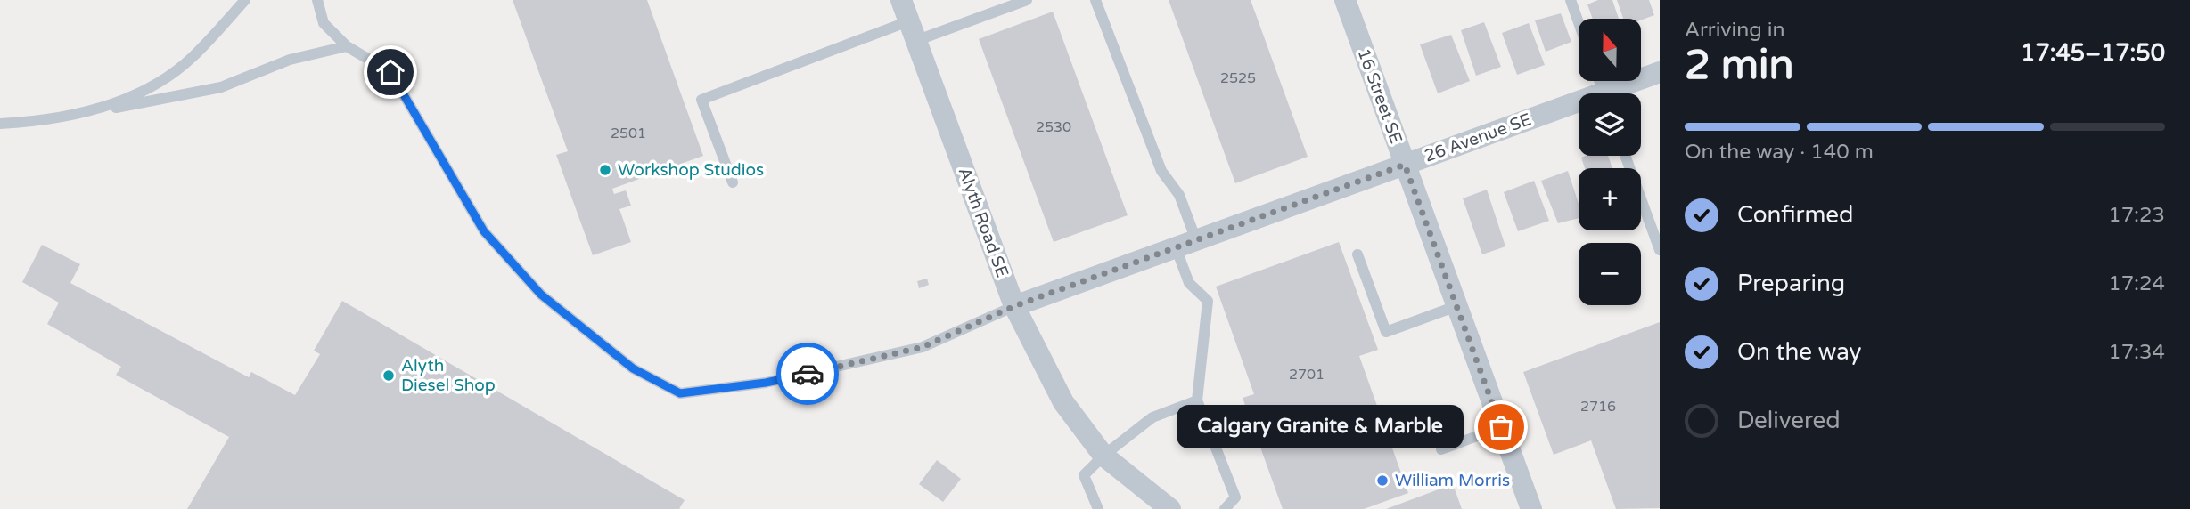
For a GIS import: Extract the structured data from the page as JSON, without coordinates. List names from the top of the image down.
{
  "streets": {
    "street": ["16 Street SE", "26 Avenue SE", "Alyth Road SE"]
  },
  "crossings": [
    ["16 Street SE", "26 Avenue SE"],
    ["26 Avenue SE", "Alyth Road SE"]
  ],
  "places": [
    "Workshop Studios",
    "Alyth Diesel Shop",
    "Calgary Granite & Marble",
    "William Morris"
  ],
  "house_numbers": [
    "2525",
    "2530",
    "2501",
    "2701",
    "2716"
  ],
  "north": "top",
  "page": {
    "heading": ["2 min", "Arriving in", "17:45–17:50"],
    "map_buttons": ["+", "−"],
    "bar": "On the way · 140 m",
    "list": [
      ["Confirmed", "17:23"],
      ["Preparing", "17:24"],
      ["On the way", "17:34"],
      "Delivered"
    ],
    "bubble": "Calgary Granite & Marble"
  }
}
